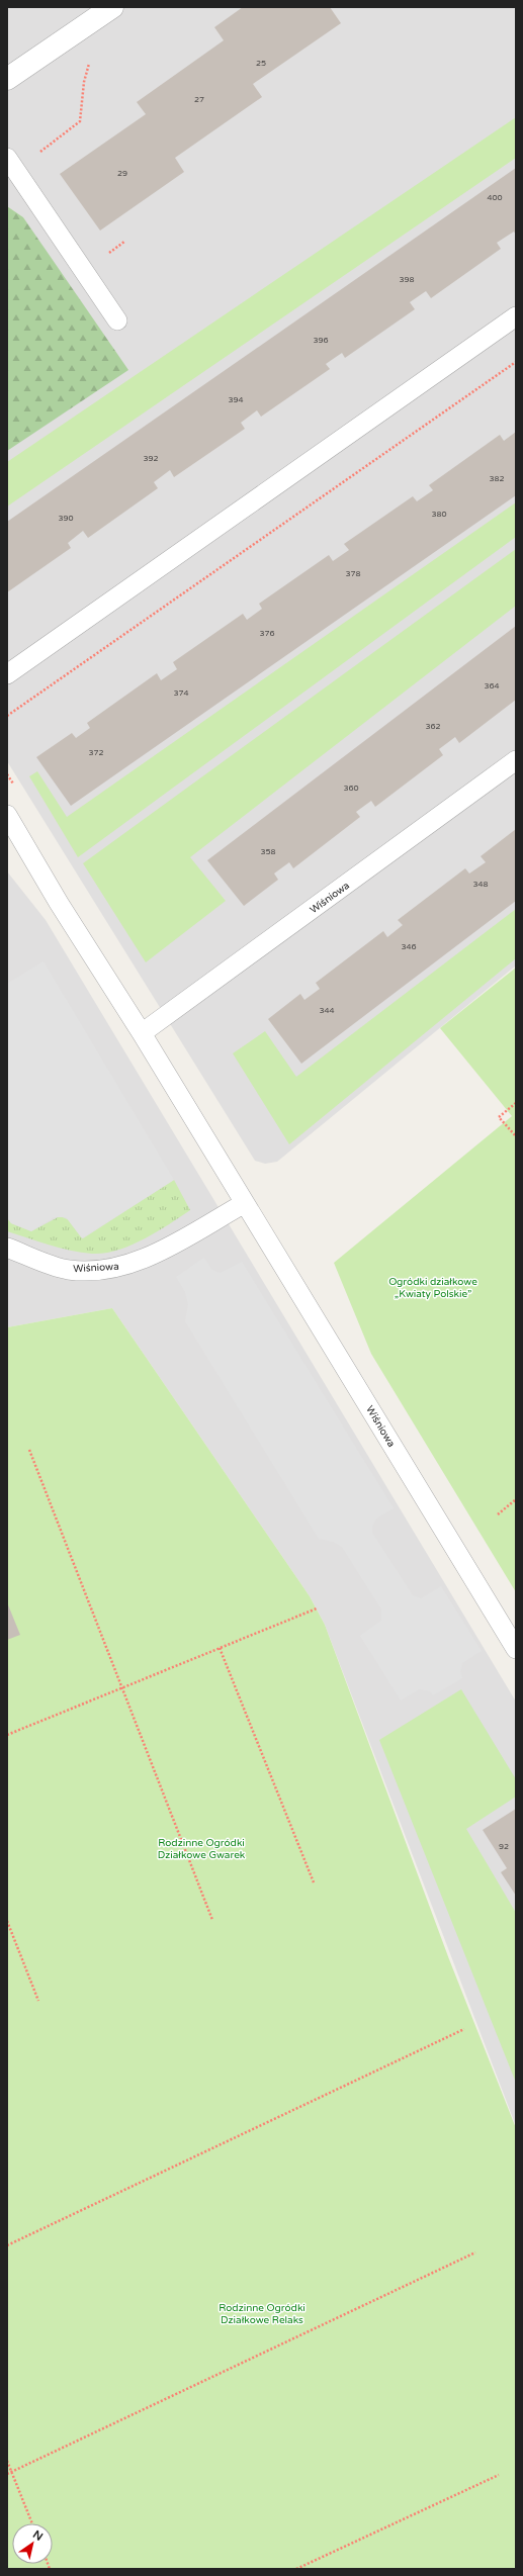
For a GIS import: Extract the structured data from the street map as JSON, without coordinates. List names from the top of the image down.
{
  "streets": {
    "lane": ["Wiśniowa"]
  },
  "parks": ["Ogródki działkowe „Kwiaty Polskie”", "Rodzinne Ogródki Działkowe Gwarek", "Rodzinne Ogródki Działkowe Relaks"],
  "house_numbers": [
    "25",
    "27",
    "29",
    "400",
    "398",
    "396",
    "394",
    "392",
    "382",
    "380",
    "390",
    "378",
    "376",
    "364",
    "374",
    "362",
    "372",
    "360",
    "358",
    "348",
    "346",
    "344",
    "92"
  ],
  "north": "top right"
}
